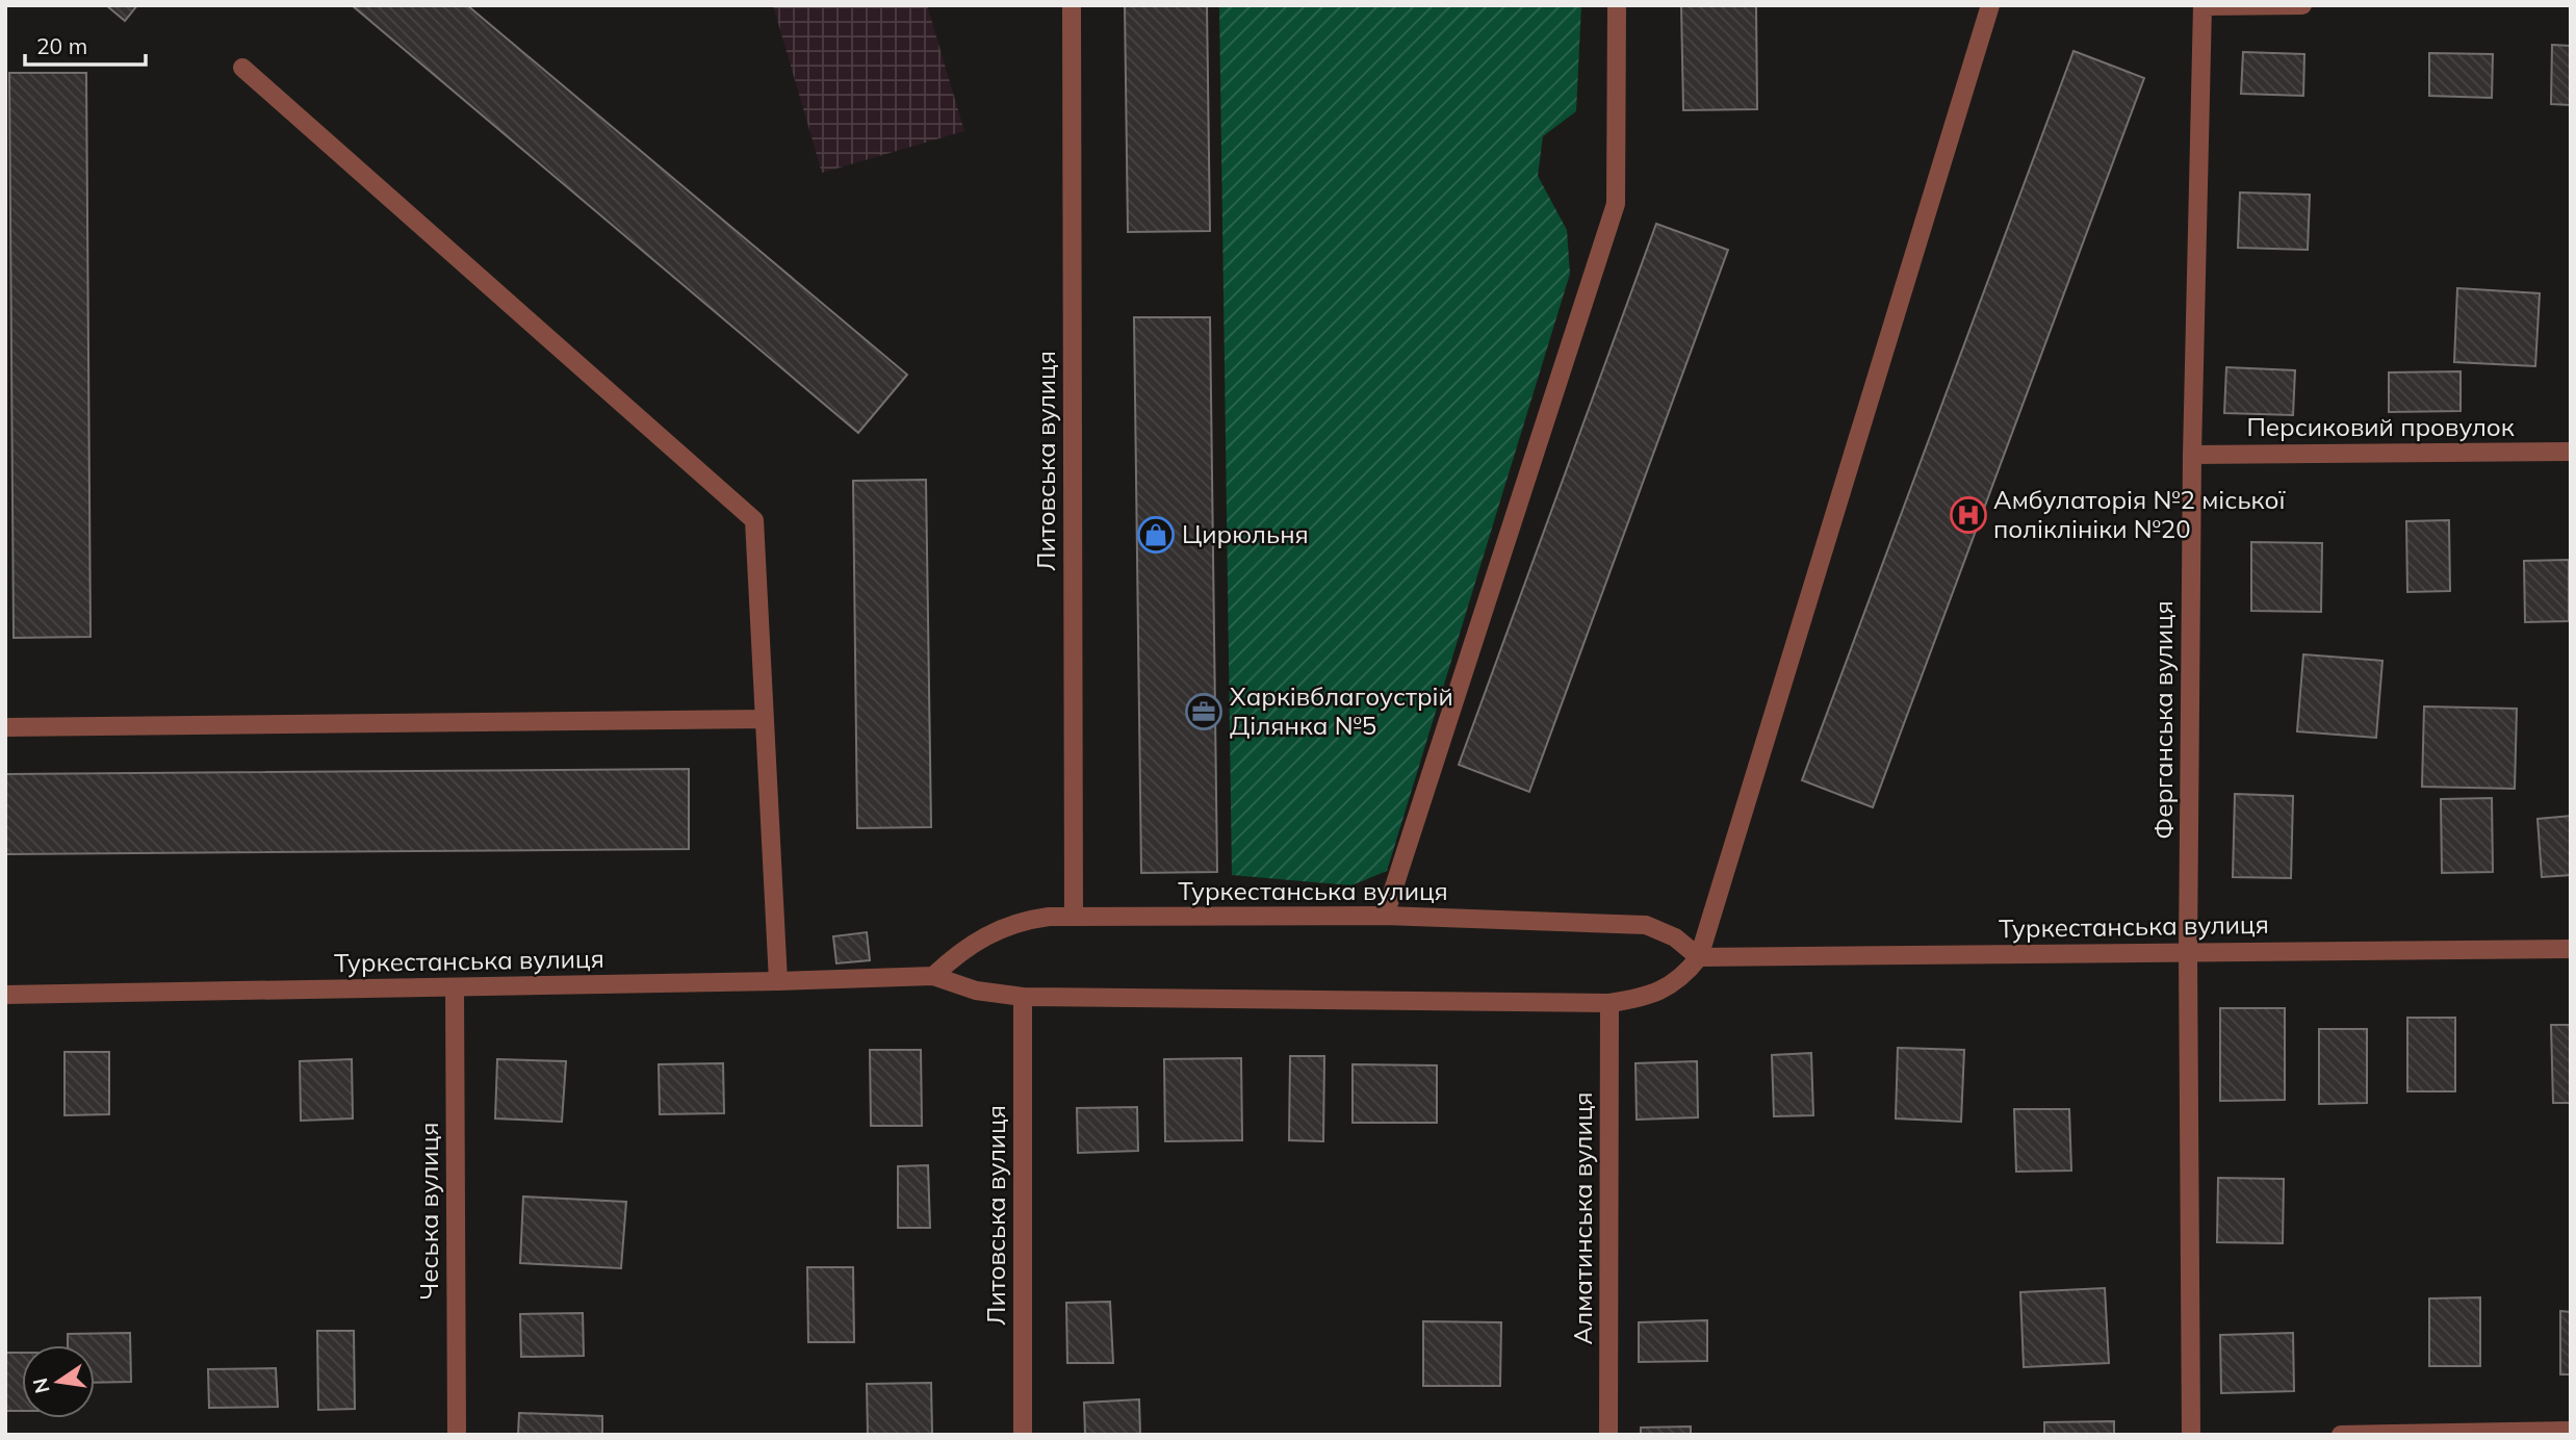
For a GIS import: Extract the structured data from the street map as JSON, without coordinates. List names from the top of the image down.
{
  "streets": {
    "street": [
      "Персиковий провулок",
      "Литовська вулиця",
      "Ферганська вулиця",
      "Туркестанська вулиця",
      "Чеська вулиця",
      "Алматинська вулиця"
    ]
  },
  "crossings": [
    ["Персиковий провулок", "Ферганська вулиця"],
    ["Литовська вулиця", "Туркестанська вулиця"],
    ["Ферганська вулиця", "Туркестанська вулиця"],
    ["Туркестанська вулиця", "Чеська вулиця"],
    ["Туркестанська вулиця", "Алматинська вулиця"]
  ],
  "places": {
    "hospital": ["Амбулаторія №2 міської поліклініки №20"],
    "shop": ["Цирюльня"],
    "office": ["Харківблагоустрій Ділянка №5"]
  },
  "scale_bar": "20 m",
  "north": "left"
}
